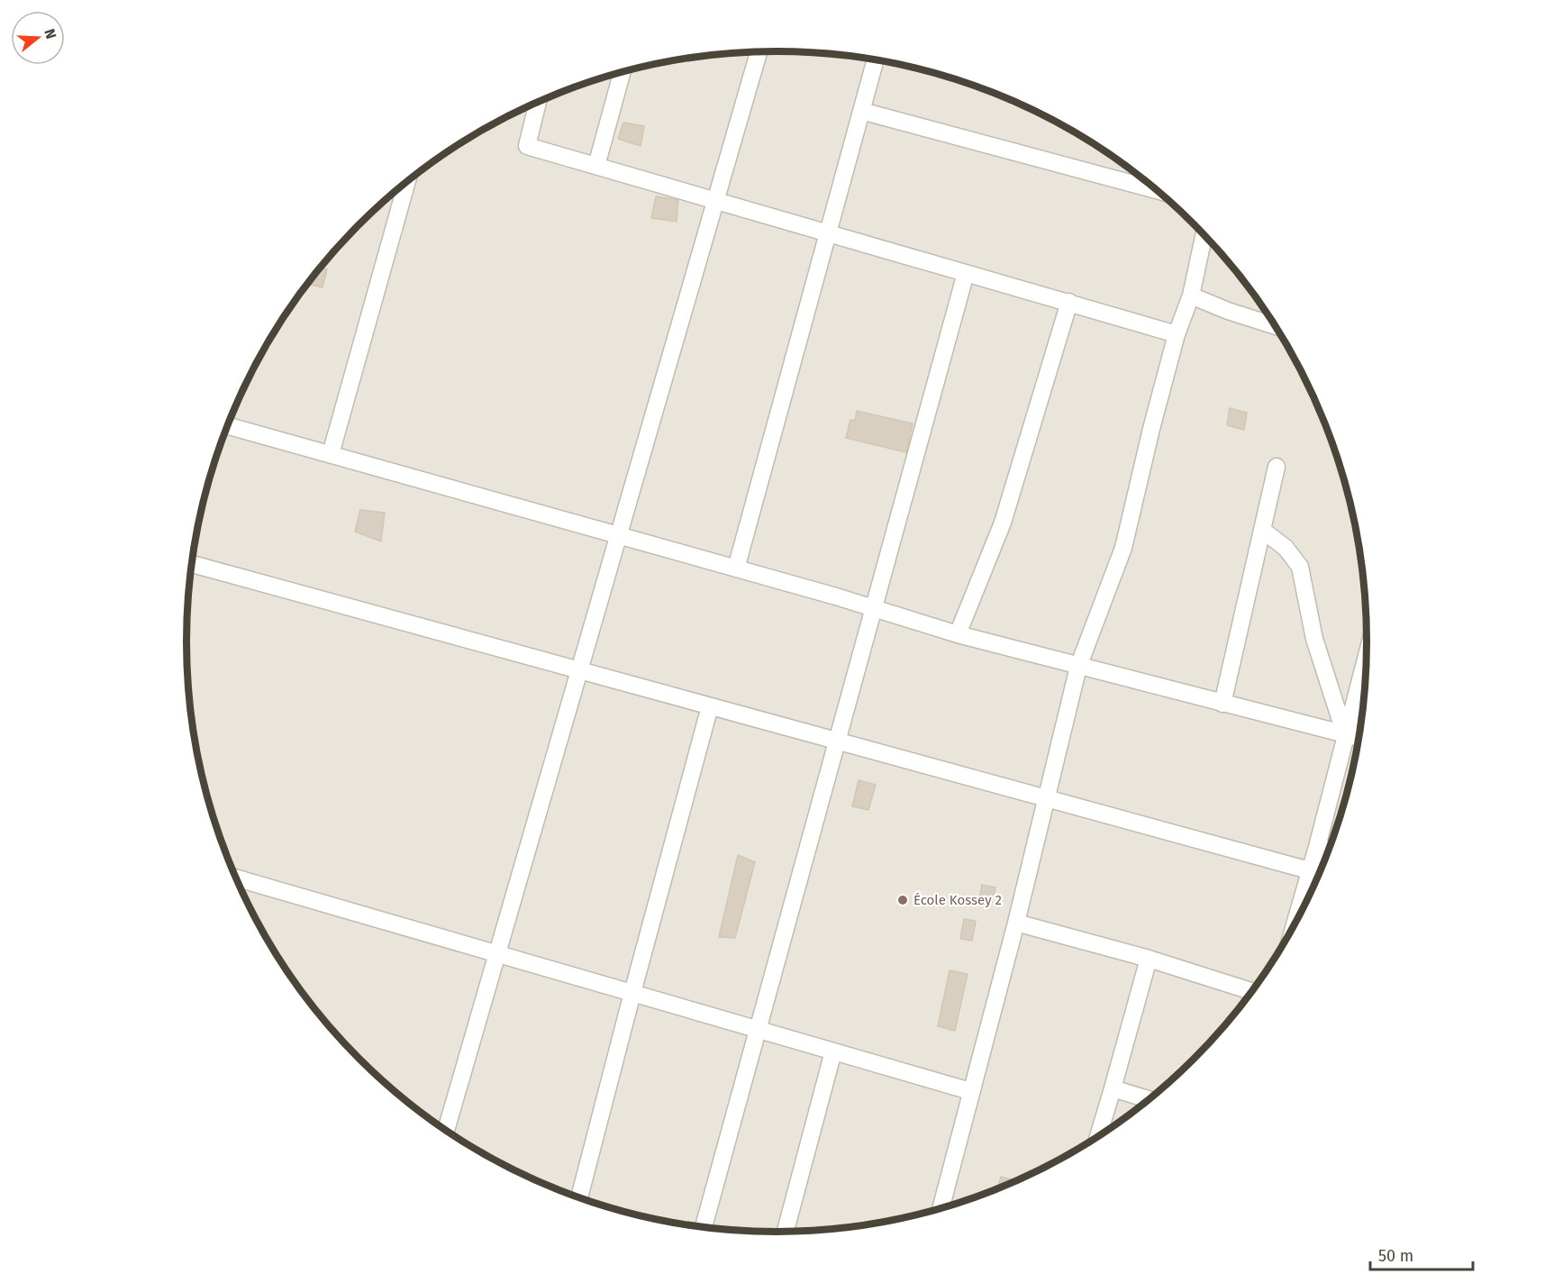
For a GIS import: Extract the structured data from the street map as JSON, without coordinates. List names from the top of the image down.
{
  "places": ["École Kossey 2"],
  "scale_bar": "50 m",
  "north": "right"
}
